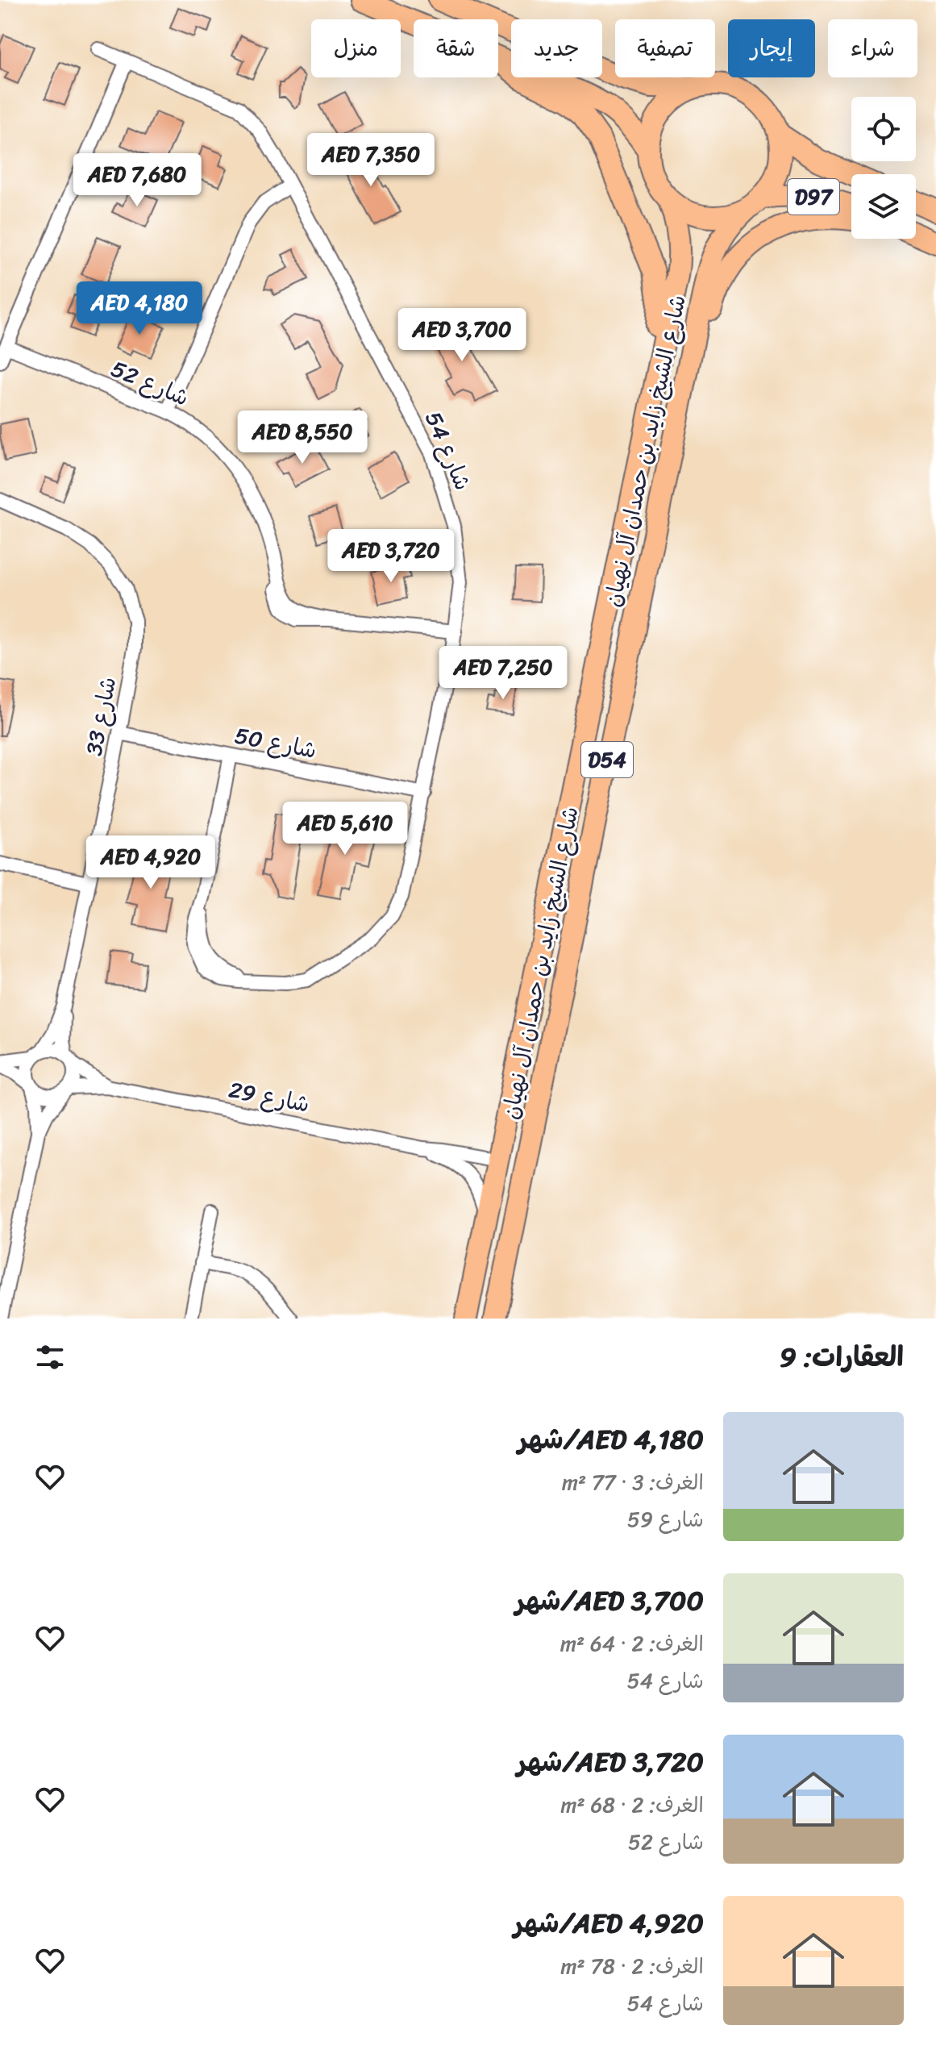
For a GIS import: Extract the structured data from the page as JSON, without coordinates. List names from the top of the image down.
{
  "streets": {
    "main road": ["D97", "شارع الشيخ زايد بن حمدان آل نهيان", "D54"],
    "street": [
      "شارع 52",
      "شارع 54",
      "شارع 33",
      "شارع 50",
      "شارع 29"
    ]
  },
  "crossings": [
    ["D97", "شارع الشيخ زايد بن حمدان آل نهيان"],
    ["شارع 52", "شارع 54"],
    ["شارع 54", "شارع 50"],
    ["شارع الشيخ زايد بن حمدان آل نهيان", "شارع 29"],
    ["شارع 33", "شارع 50"],
    ["شارع 33", "شارع 29"]
  ],
  "page": {
    "chip": [
      "شراء",
      "إيجار",
      "تصفية",
      "جديد",
      "شقة",
      "منزل"
    ],
    "price": [
      "AED 7,350",
      "AED 7,680",
      "AED 4,180",
      "AED 3,700",
      "AED 8,550",
      "AED 3,720",
      "AED 7,250",
      "AED 5,610",
      "AED 4,920"
    ],
    "heading": "العقارات: 9",
    "list": [
      {
        "name": "AED 4,180/شهر",
        "note": "الغرف: 3 · 77 m² · شارع 59"
      },
      {
        "name": "AED 3,700/شهر",
        "note": "الغرف: 2 · 64 m² · شارع 54"
      },
      {
        "name": "AED 3,720/شهر",
        "note": "الغرف: 2 · 68 m² · شارع 52"
      },
      {
        "name": "AED 4,920/شهر",
        "note": "الغرف: 2 · 78 m² · شارع 54"
      }
    ]
  }
}
